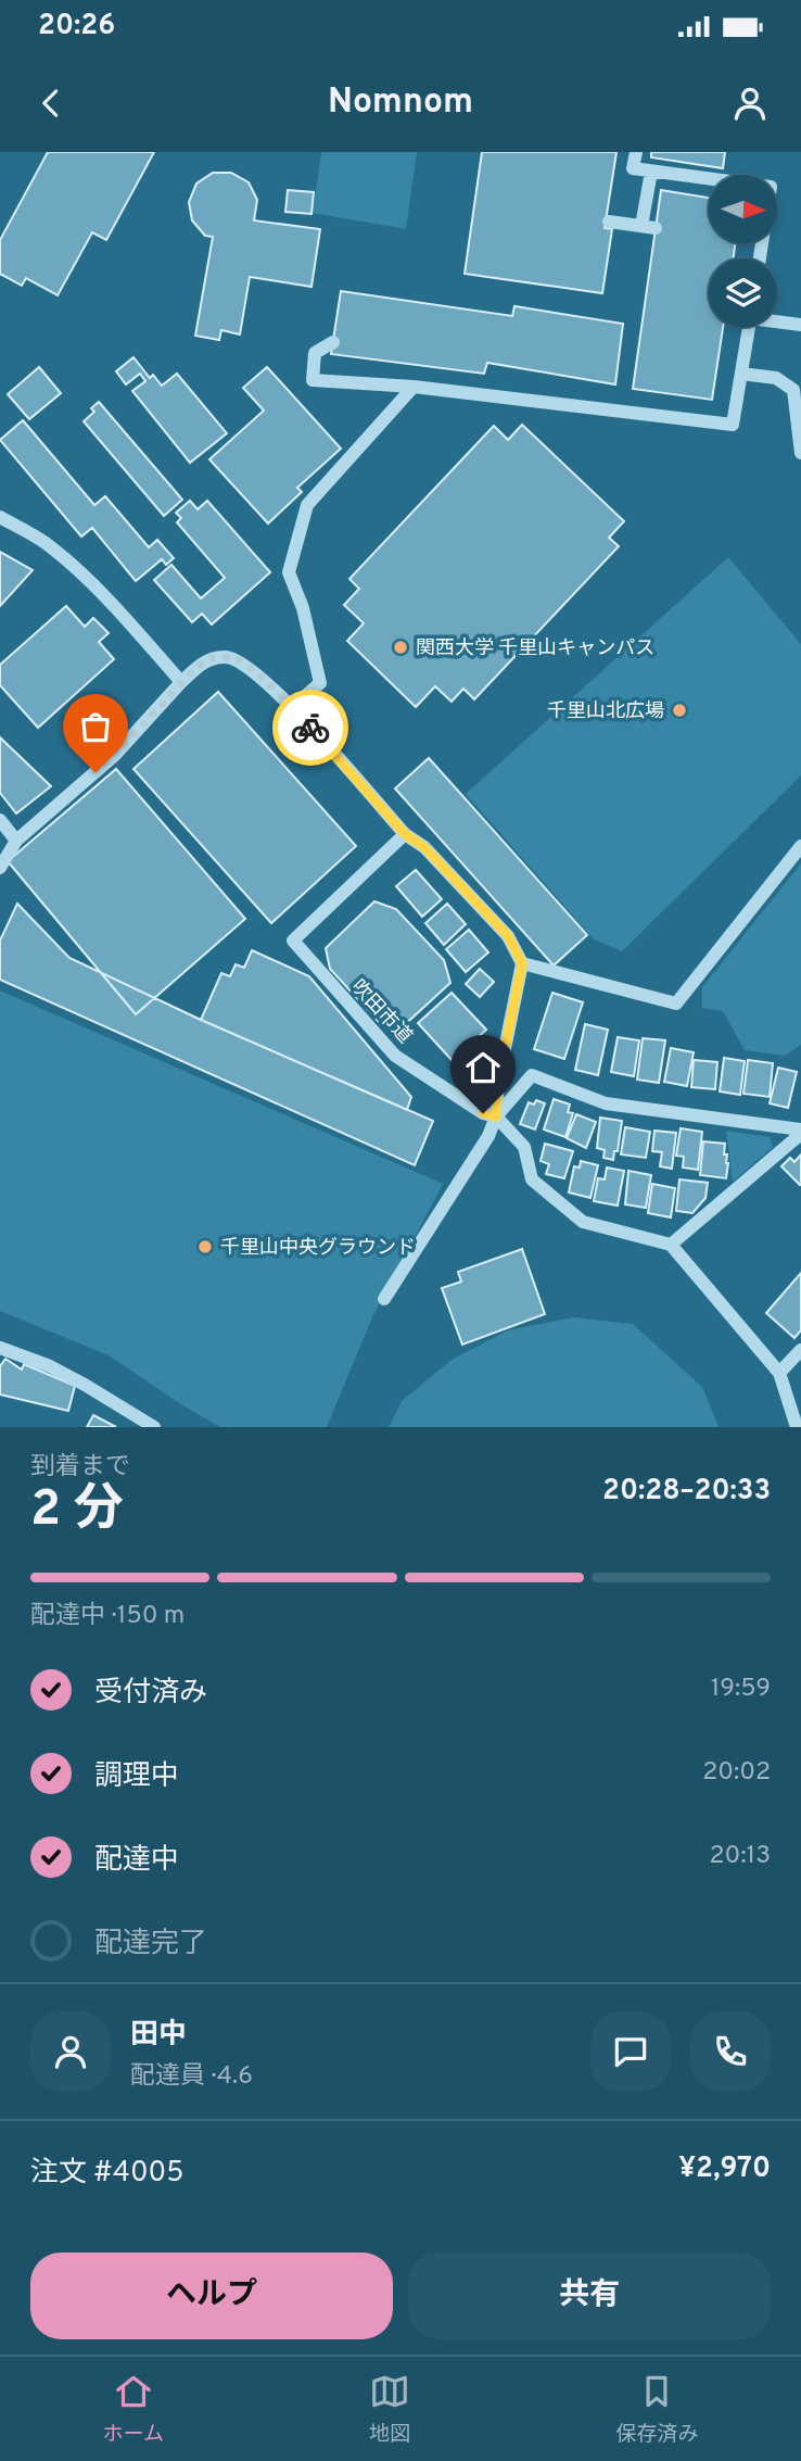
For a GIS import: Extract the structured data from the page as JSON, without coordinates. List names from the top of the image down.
{
  "streets": {
    "street": ["吹田市道"]
  },
  "places": ["関西大学 千里山キャンパス", "千里山北広場", "千里山中央グラウンド"],
  "north": "right",
  "page": {
    "status": "20:26",
    "header": "Nomnom",
    "heading": ["2 分", "到着まで", "20:28–20:33"],
    "panel": [
      "田中",
      "配達員 · 4.6",
      "注文 #4005",
      "¥2,970"
    ],
    "bar": "配達中 · 150 m",
    "list": [
      ["受付済み", "19:59"],
      ["調理中", "20:02"],
      ["配達中", "20:13"],
      "配達完了"
    ],
    "buttons": ["ヘルプ", "共有"],
    "tabs": ["ホーム", "地図", "保存済み"]
  }
}
